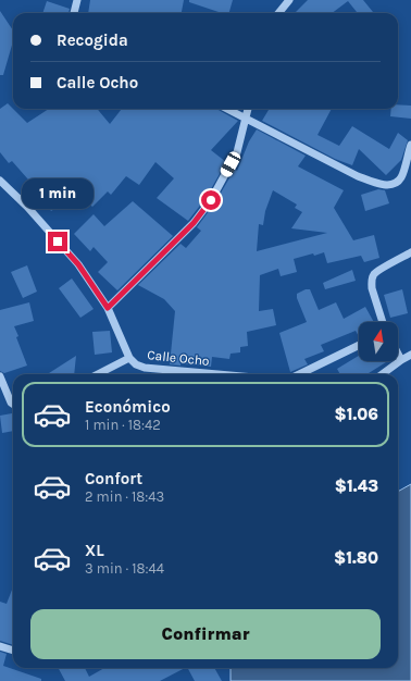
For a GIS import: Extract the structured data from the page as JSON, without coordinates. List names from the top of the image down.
{
  "streets": {
    "street": ["Calle Ocho"]
  },
  "north": "top",
  "page": {
    "banner": ["Recogida", "Calle Ocho"],
    "bubble": "1 min",
    "list": [
      {
        "name": "Económico",
        "note": "1 min · 18:42",
        "value": "$1.06"
      },
      {
        "name": "Confort",
        "note": "2 min · 18:43",
        "value": "$1.43"
      },
      {
        "name": "XL",
        "note": "3 min · 18:44",
        "value": "$1.80"
      }
    ],
    "buttons": "Confirmar"
  }
}
